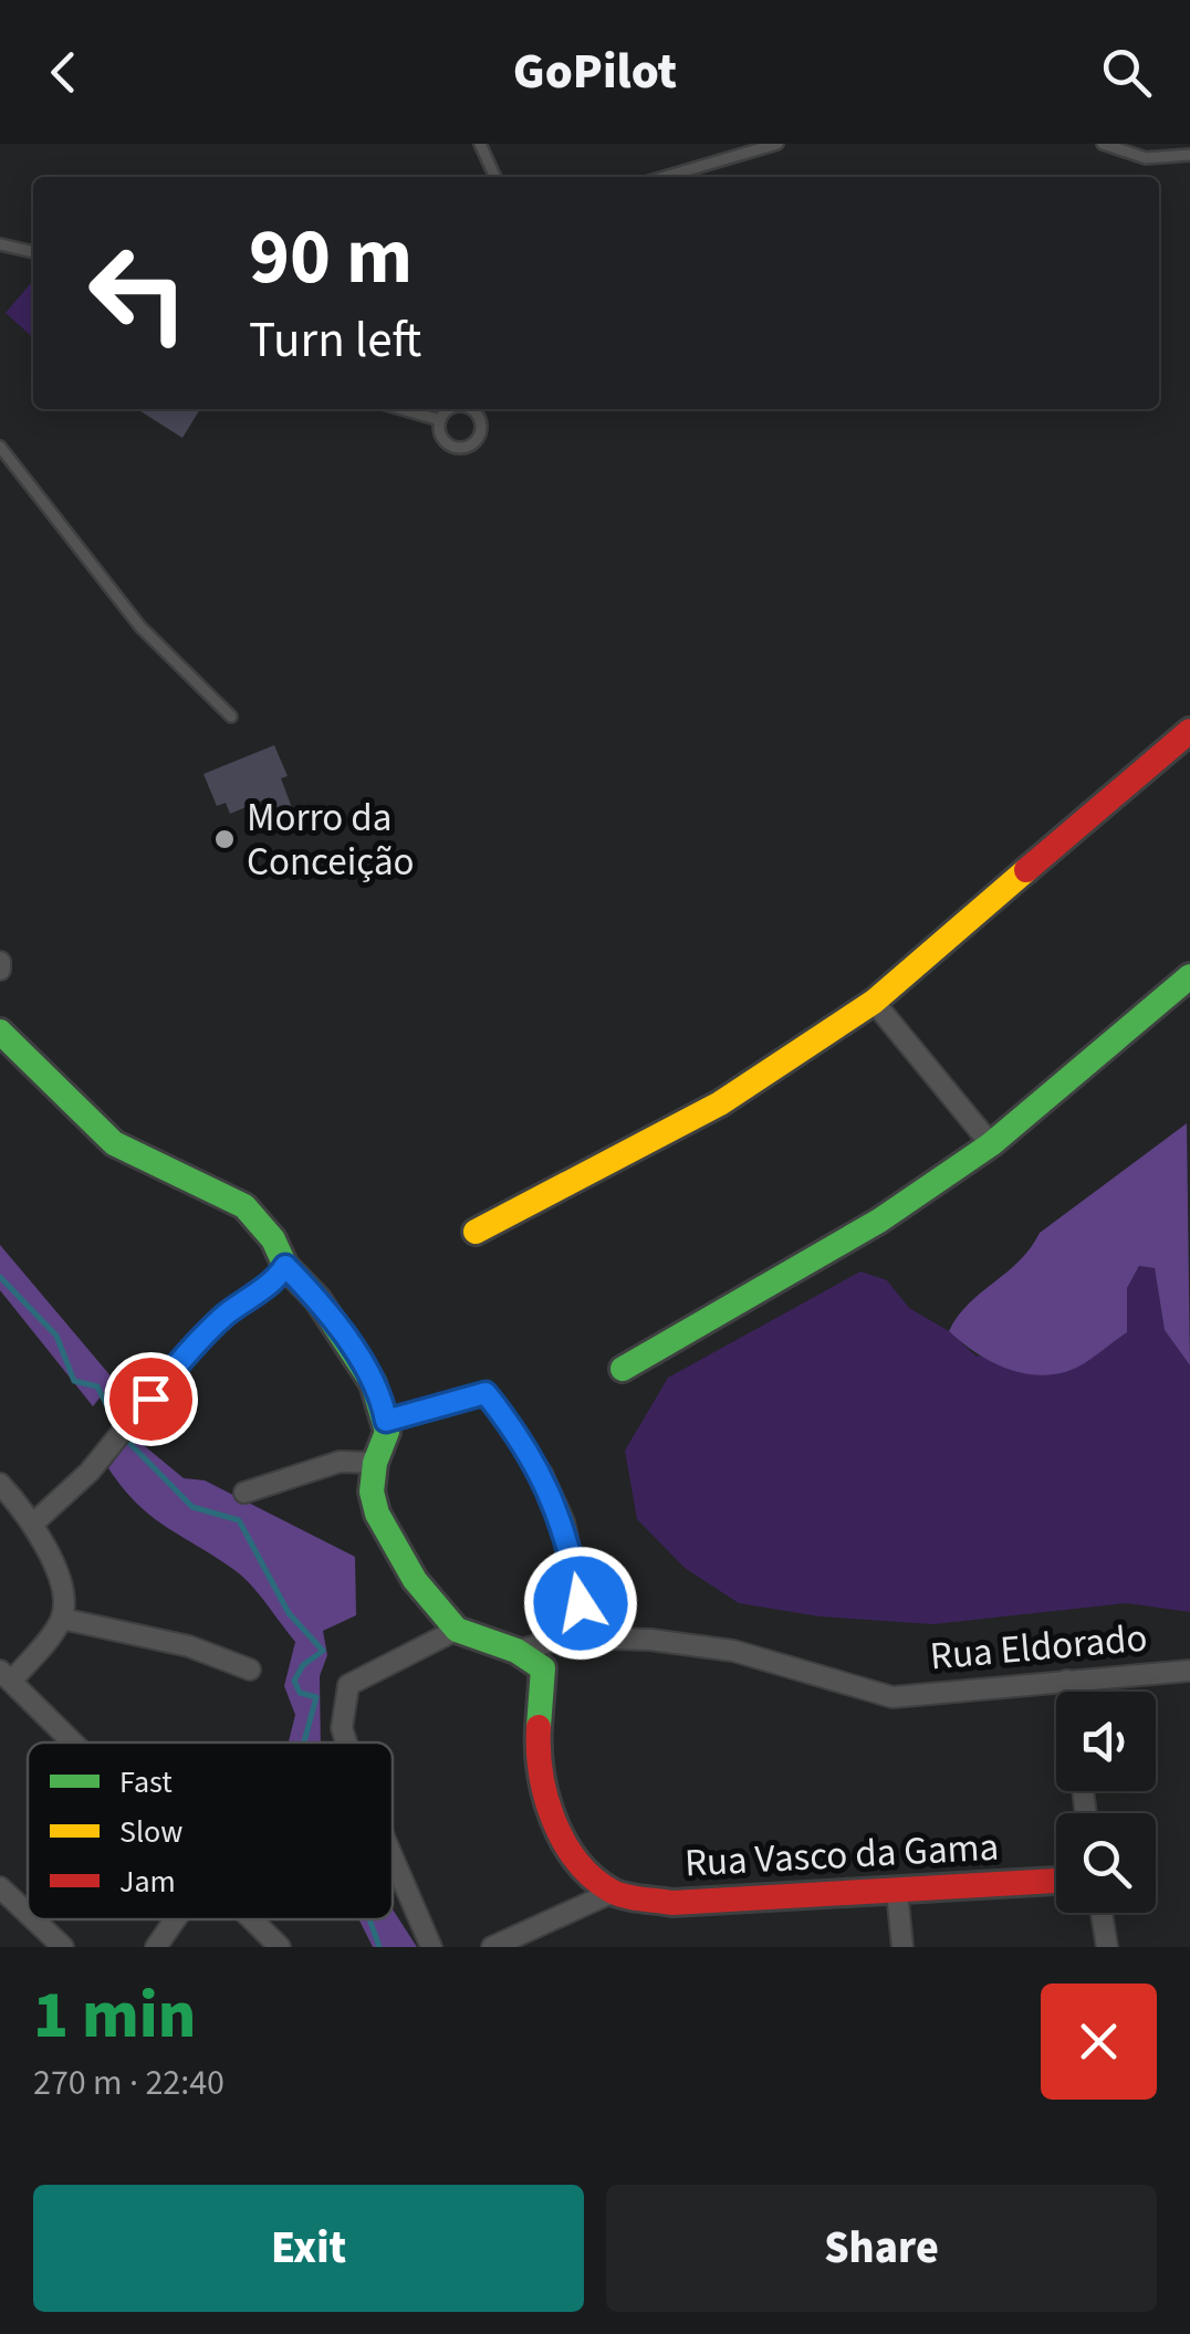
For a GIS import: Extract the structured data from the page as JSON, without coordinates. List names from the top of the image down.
{
  "streets": {
    "street": ["Rua Eldorado", "Rua Vasco da Gama"]
  },
  "places": ["Morro da Conceição"],
  "legend": ["Fast", "Slow", "Jam"],
  "page": {
    "header": "GoPilot",
    "turn": ["90 m", "Turn left"],
    "heading": ["1 min", "270 m · 22:40"],
    "buttons": ["Exit", "Share"]
  }
}
